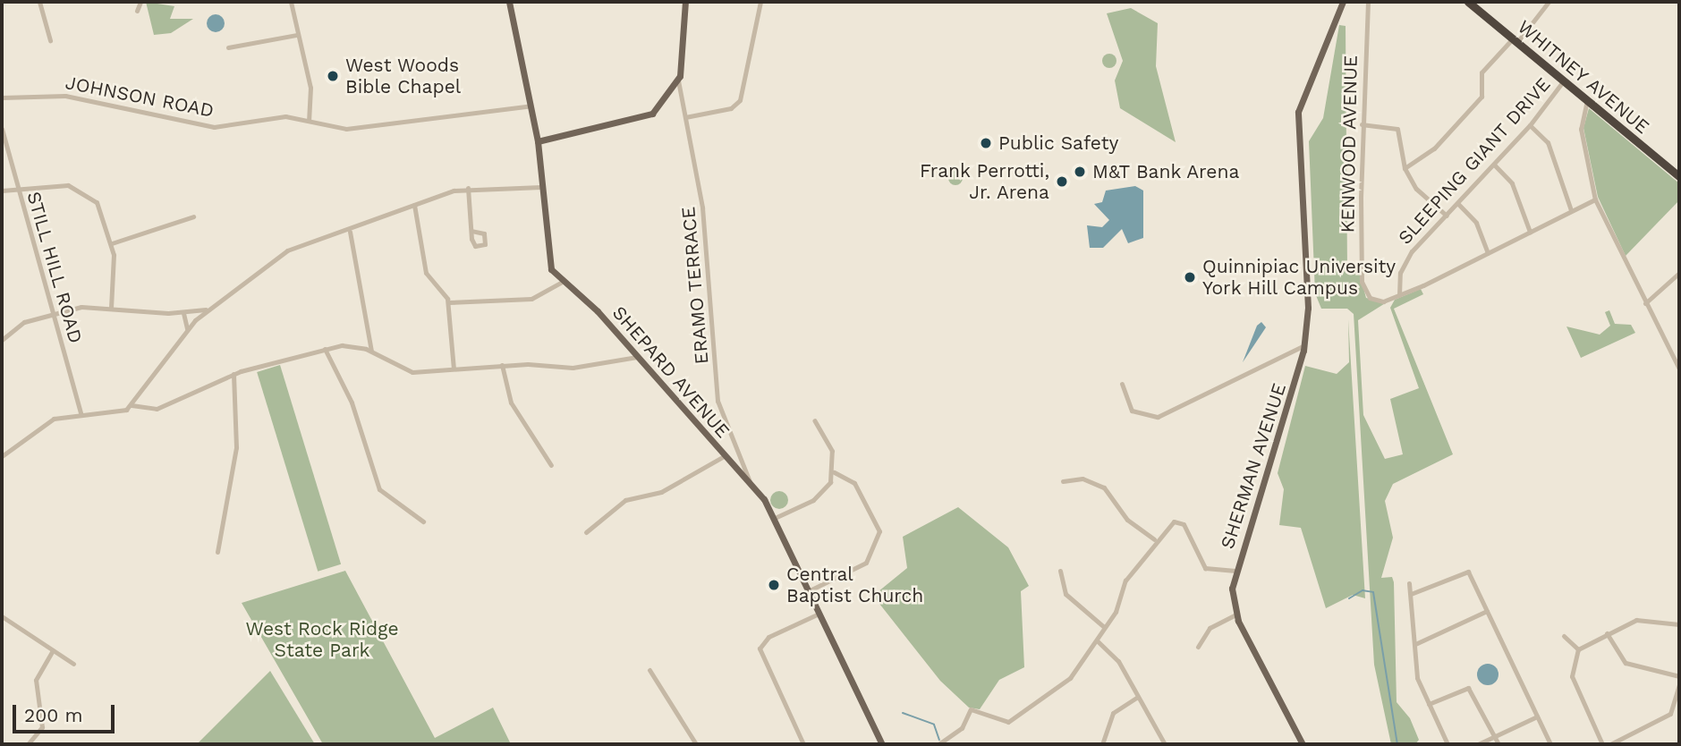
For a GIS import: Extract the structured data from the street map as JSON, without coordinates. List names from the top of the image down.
{
  "streets": {
    "highway": ["WHITNEY AVENUE"],
    "main road": ["SHEPARD AVENUE", "SHERMAN AVENUE"],
    "street": [
      "JOHNSON ROAD",
      "KENWOOD AVENUE",
      "SLEEPING GIANT DRIVE",
      "STILL HILL ROAD",
      "ERAMO TERRACE"
    ]
  },
  "crossings": [
    ["WHITNEY AVENUE", "SLEEPING GIANT DRIVE"],
    ["JOHNSON ROAD", "SHEPARD AVENUE"],
    ["KENWOOD AVENUE", "SLEEPING GIANT DRIVE"],
    ["ERAMO TERRACE", "SHEPARD AVENUE"]
  ],
  "parks": ["West Rock Ridge State Park"],
  "places": [
    "West Woods Bible Chapel",
    "Public Safety",
    "M&T Bank Arena",
    "Frank Perrotti, Jr. Arena",
    "Quinnipiac University York Hill Campus",
    "Central Baptist Church"
  ],
  "scale_bar": "200 m"
}
